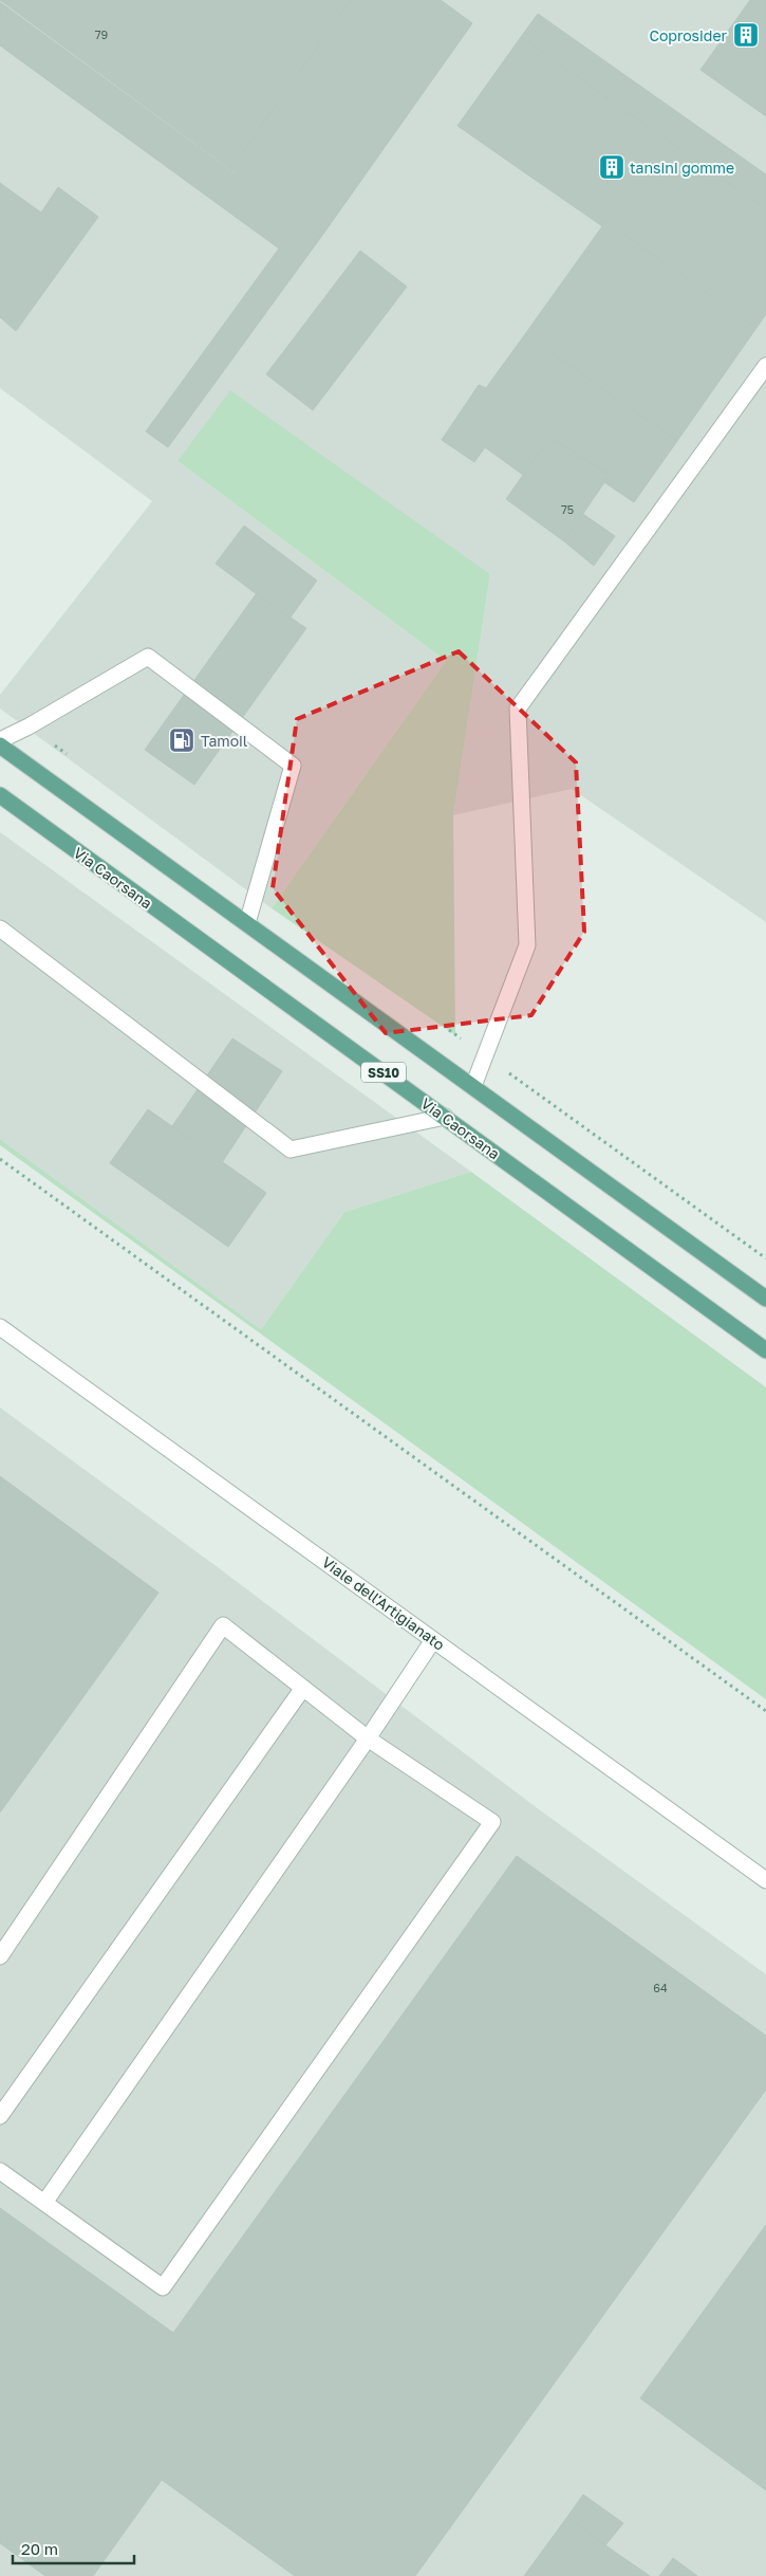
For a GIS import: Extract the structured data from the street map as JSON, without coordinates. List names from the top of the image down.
{
  "streets": {
    "main road": ["Via Caorsana", "SS10"],
    "street": ["Viale dell'Artigianato"]
  },
  "places": {
    "building": ["Coprosider", "tansini gomme"],
    "fuel station": ["Tamoil"]
  },
  "house_numbers": ["79", "75", "64"],
  "scale_bar": "20 m"
}
